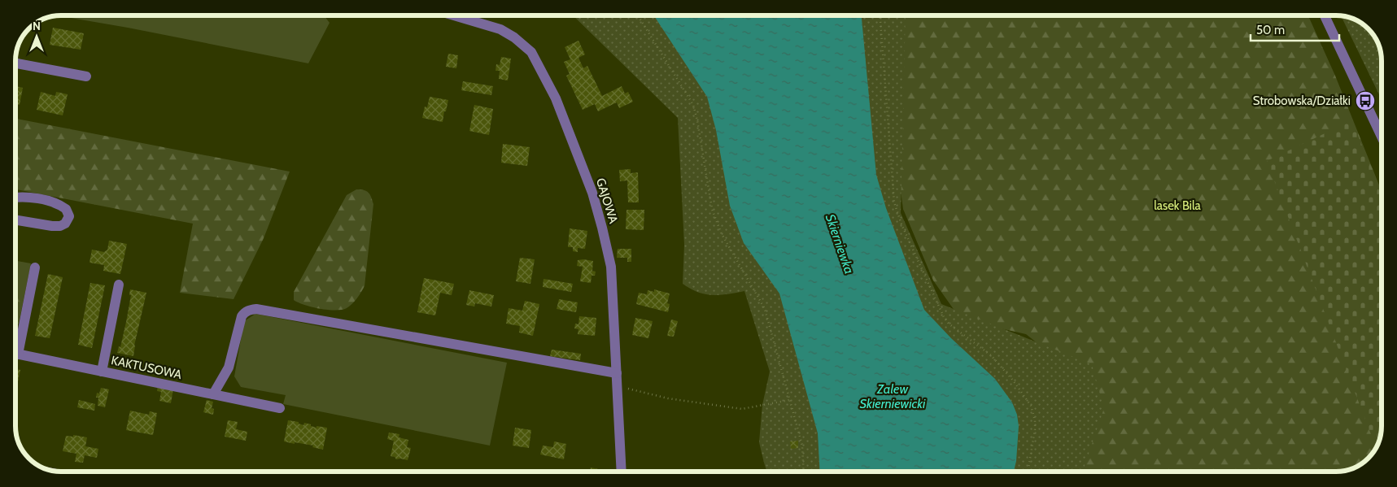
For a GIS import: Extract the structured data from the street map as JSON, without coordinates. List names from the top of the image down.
{
  "streets": {
    "street": ["GAJOWA", "KAKTUSOWA"]
  },
  "water": ["Skierniewka", "Zalew Skierniewicki"],
  "parks": ["lasek Bila"],
  "places": {
    "bus stop": ["Strobowska/Działki"]
  },
  "scale_bar": "50 m",
  "north": "top"
}
